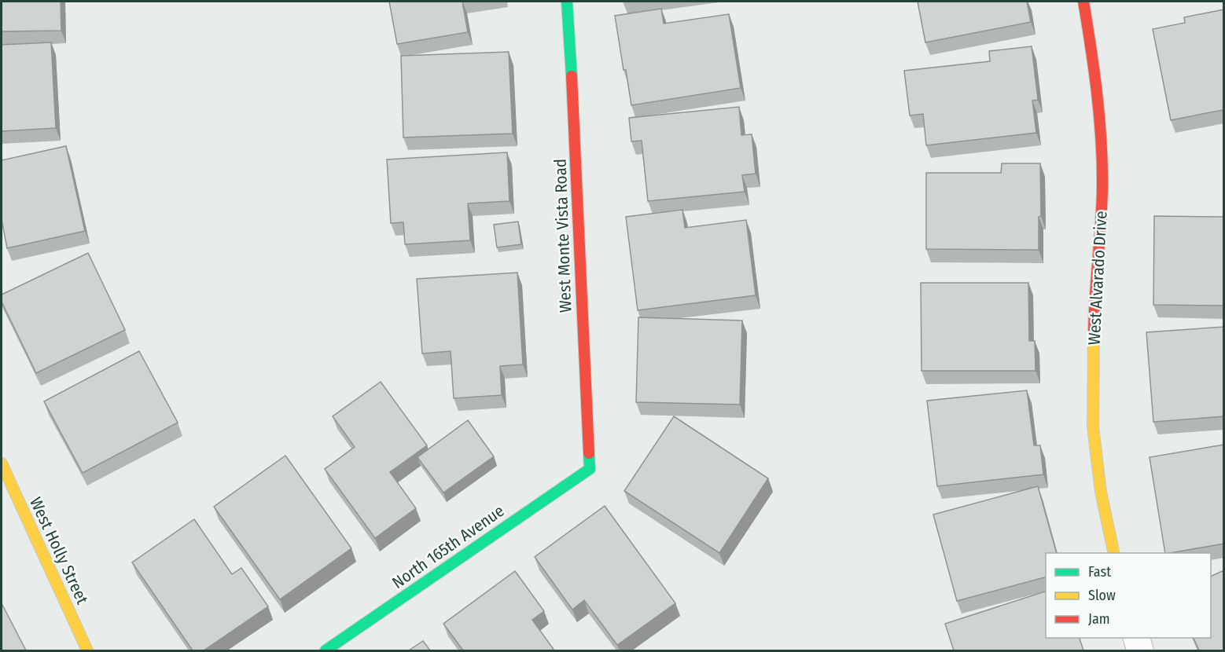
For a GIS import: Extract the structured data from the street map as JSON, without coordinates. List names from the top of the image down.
{
  "streets": {
    "street": [
      "West Monte Vista Road",
      "West Alvarado Drive",
      "North 165th Avenue",
      "West Holly Street"
    ]
  },
  "crossings": [
    ["West Monte Vista Road", "North 165th Avenue"]
  ],
  "legend": ["Fast", "Slow", "Jam"]
}
